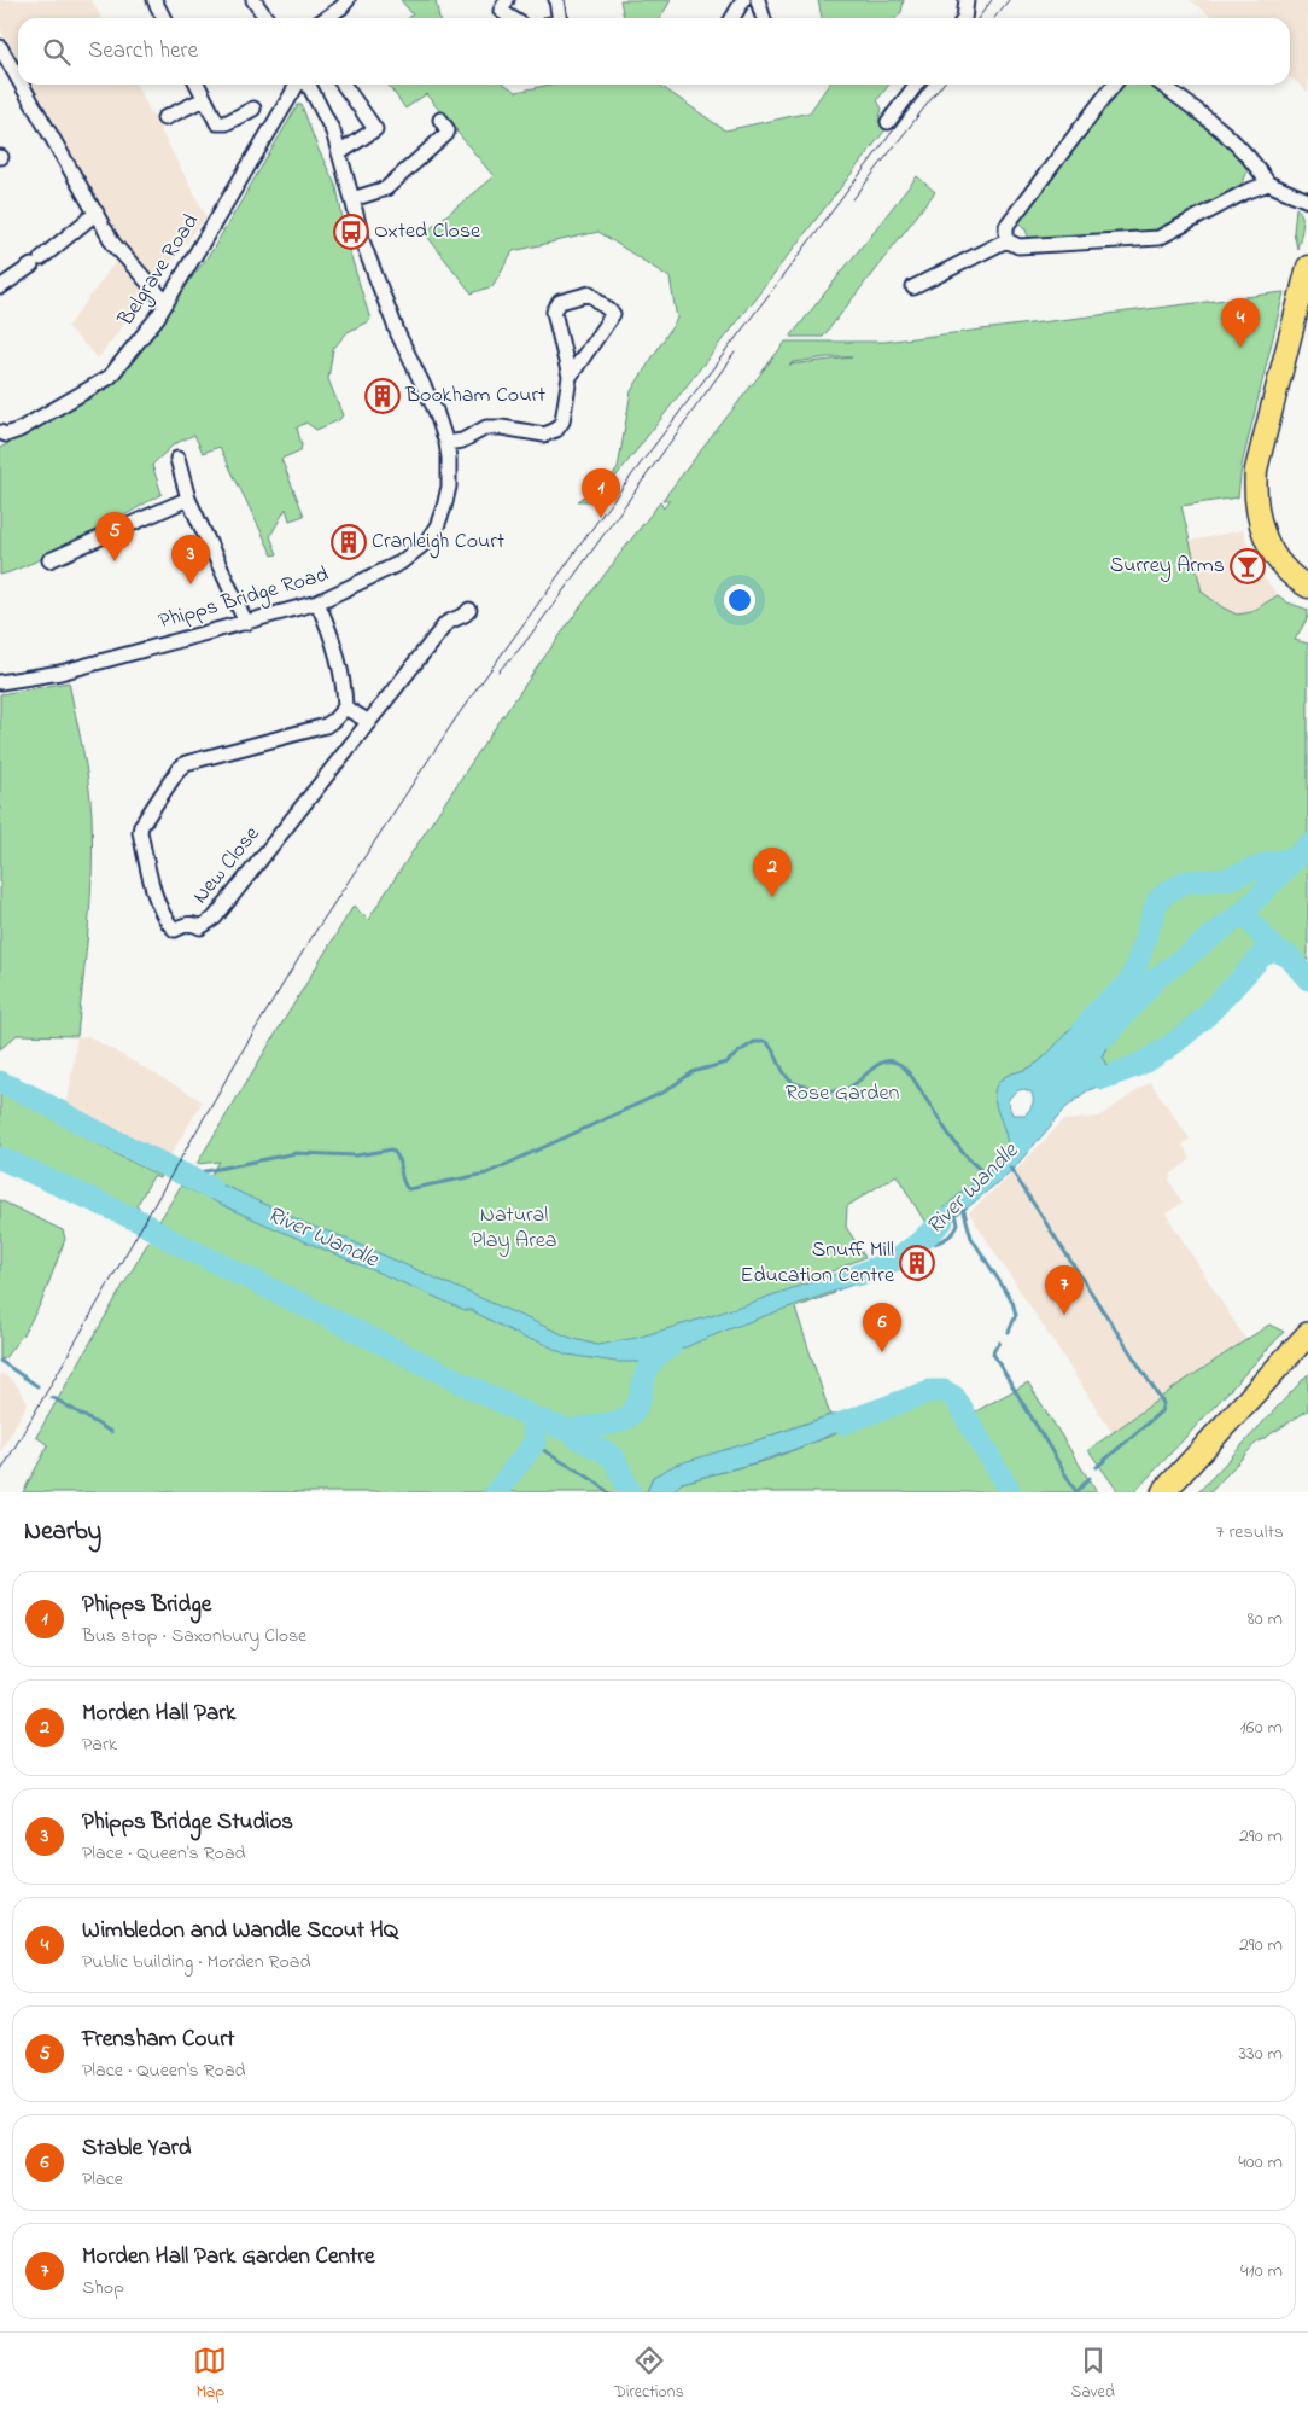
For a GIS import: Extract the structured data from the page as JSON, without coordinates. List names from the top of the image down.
{
  "streets": {
    "street": ["Belgrave Road", "Phipps Bridge Road", "New Close"]
  },
  "water": ["River Wandle"],
  "parks": ["Rose Garden", "Natural Play Area"],
  "places": {
    "bus stop": ["Oxted Close"],
    "building": ["Bookham Court", "Cranleigh Court", "Snuff Mill Education Centre"],
    "bar": ["Surrey Arms"]
  },
  "page": {
    "search": "Search here",
    "pins": [
      "4",
      "1",
      "5",
      "3",
      "2",
      "7",
      "6"
    ],
    "heading": ["Nearby", "7 results"],
    "list": [
      {
        "mark": "1",
        "name": "Phipps Bridge",
        "note": "Bus stop · Saxonbury Close",
        "value": "80 m"
      },
      {
        "mark": "2",
        "name": "Morden Hall Park",
        "note": "Park",
        "value": "160 m"
      },
      {
        "mark": "3",
        "name": "Phipps Bridge Studios",
        "note": "Place · Queen's Road",
        "value": "290 m"
      },
      {
        "mark": "4",
        "name": "Wimbledon and Wandle Scout HQ",
        "note": "Public building · Morden Road",
        "value": "290 m"
      },
      {
        "mark": "5",
        "name": "Frensham Court",
        "note": "Place · Queen's Road",
        "value": "330 m"
      },
      {
        "mark": "6",
        "name": "Stable Yard",
        "note": "Place",
        "value": "400 m"
      },
      {
        "mark": "7",
        "name": "Morden Hall Park Garden Centre",
        "note": "Shop",
        "value": "410 m"
      }
    ],
    "nav": ["Map", "Directions", "Saved"]
  }
}
